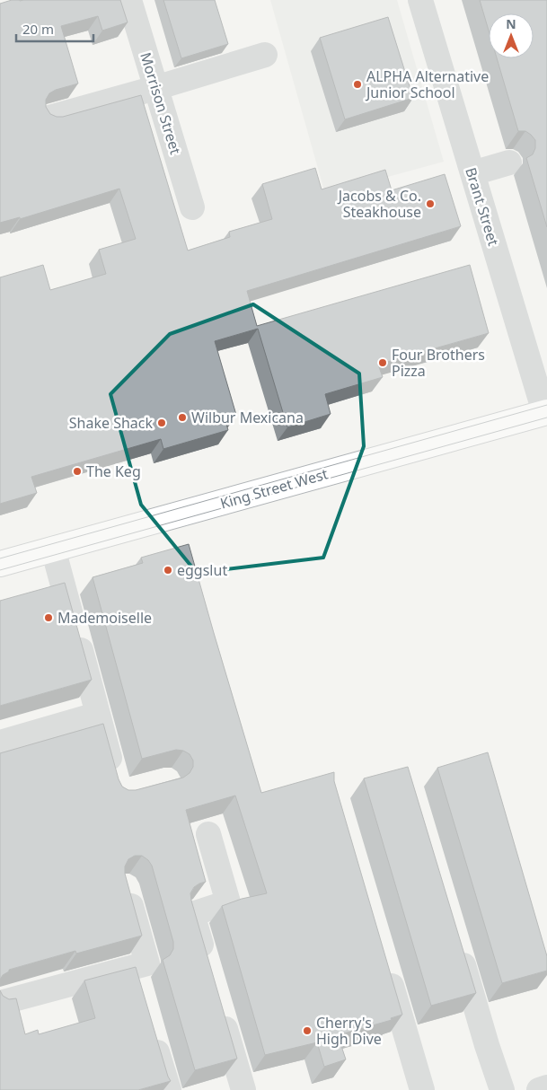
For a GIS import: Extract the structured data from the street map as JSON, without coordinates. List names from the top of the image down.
{
  "streets": {
    "main road": ["King Street West"],
    "street": ["Morrison Street", "Brant Street"]
  },
  "crossings": [
    ["Brant Street", "King Street West"]
  ],
  "places": [
    "ALPHA Alternative Junior School",
    "Jacobs & Co. Steakhouse",
    "Four Brothers Pizza",
    "Wilbur Mexicana",
    "Shake Shack",
    "The Keg",
    "eggslut",
    "Mademoiselle",
    "Cherry's High Dive"
  ],
  "scale_bar": "20 m",
  "north": "top"
}
